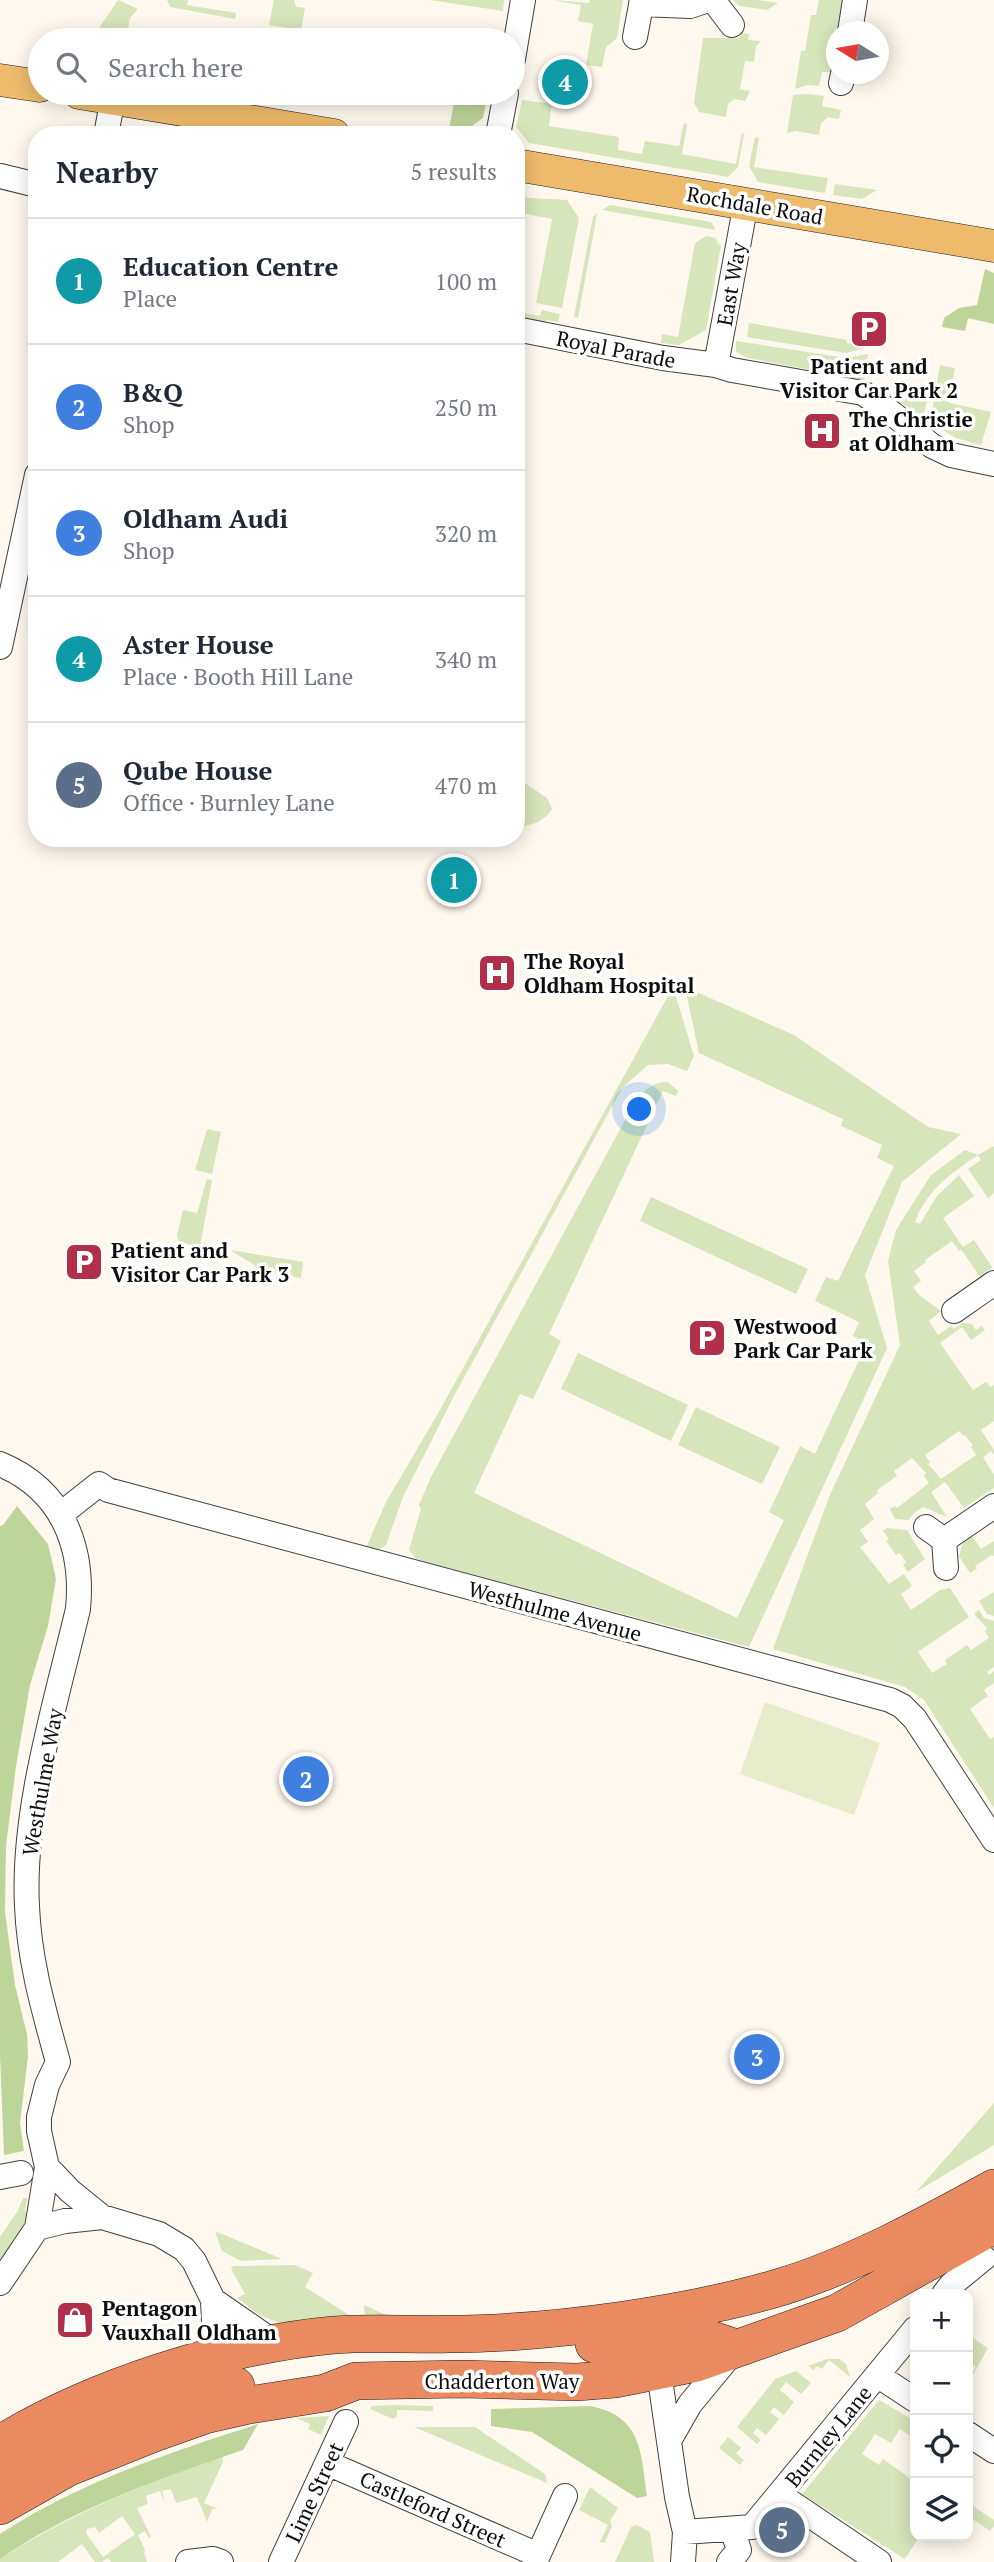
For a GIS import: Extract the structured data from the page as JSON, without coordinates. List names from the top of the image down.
{
  "streets": {
    "highway": ["Chadderton Way"],
    "main road": ["Rochdale Road"],
    "street": [
      "East Way",
      "Royal Parade",
      "Westhulme Avenue",
      "Westhulme Way",
      "Burnley Lane",
      "Lime Street",
      "Castleford Street"
    ]
  },
  "crossings": [
    ["Rochdale Road", "East Way"],
    ["East Way", "Royal Parade"],
    ["Westhulme Avenue", "Westhulme Way"],
    ["Lime Street", "Castleford Street"]
  ],
  "places": {
    "parking": ["Patient and Visitor Car Park 2", "Patient and Visitor Car Park 3", "Westwood Park Car Park"],
    "hospital": ["The Christie at Oldham", "The Royal Oldham Hospital"],
    "shop": ["Pentagon Vauxhall Oldham"]
  },
  "north": "left",
  "page": {
    "search": "Search here",
    "pins": [
      "4",
      "1",
      "2",
      "3",
      "5"
    ],
    "heading": ["Nearby", "5 results"],
    "list": [
      {
        "mark": "1",
        "name": "Education Centre",
        "note": "Place",
        "value": "100 m"
      },
      {
        "mark": "2",
        "name": "B&Q",
        "note": "Shop",
        "value": "250 m"
      },
      {
        "mark": "3",
        "name": "Oldham Audi",
        "note": "Shop",
        "value": "320 m"
      },
      {
        "mark": "4",
        "name": "Aster House",
        "note": "Place · Booth Hill Lane",
        "value": "340 m"
      },
      {
        "mark": "5",
        "name": "Qube House",
        "note": "Office · Burnley Lane",
        "value": "470 m"
      }
    ],
    "map_buttons": ["+", "−"]
  }
}
